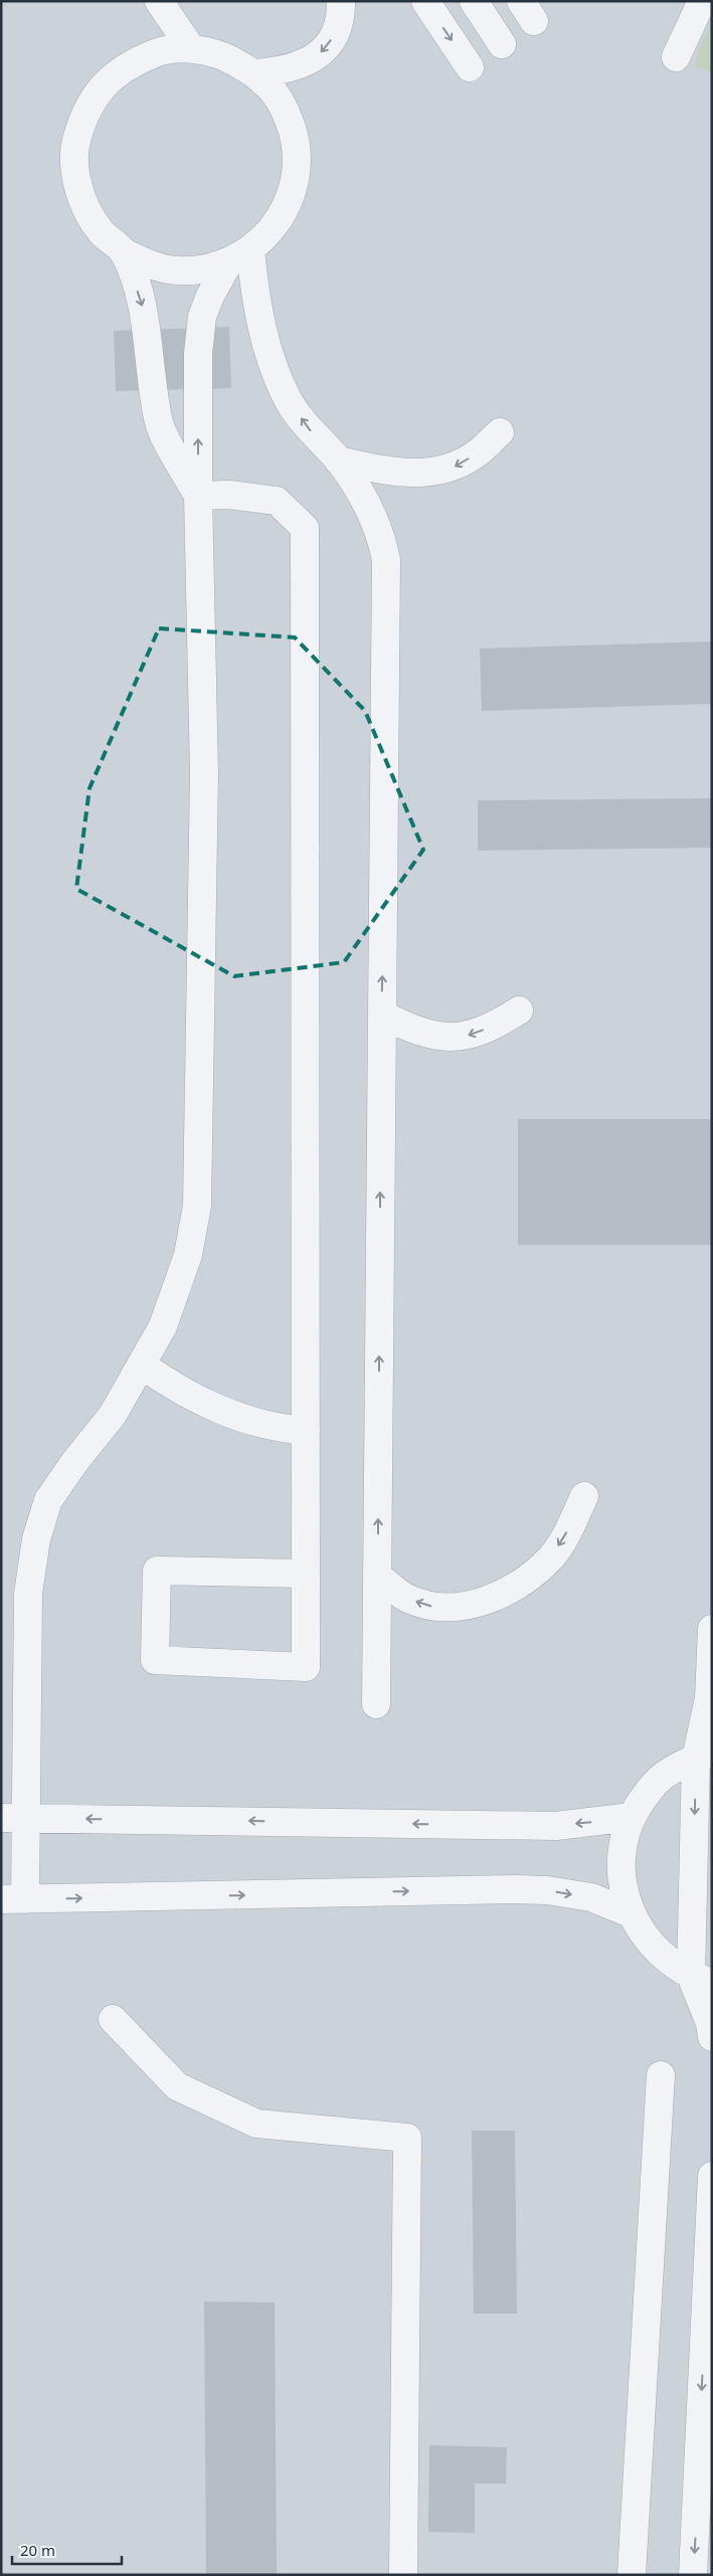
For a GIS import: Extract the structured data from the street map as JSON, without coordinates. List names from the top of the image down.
{
  "scale_bar": "20 m"
}
